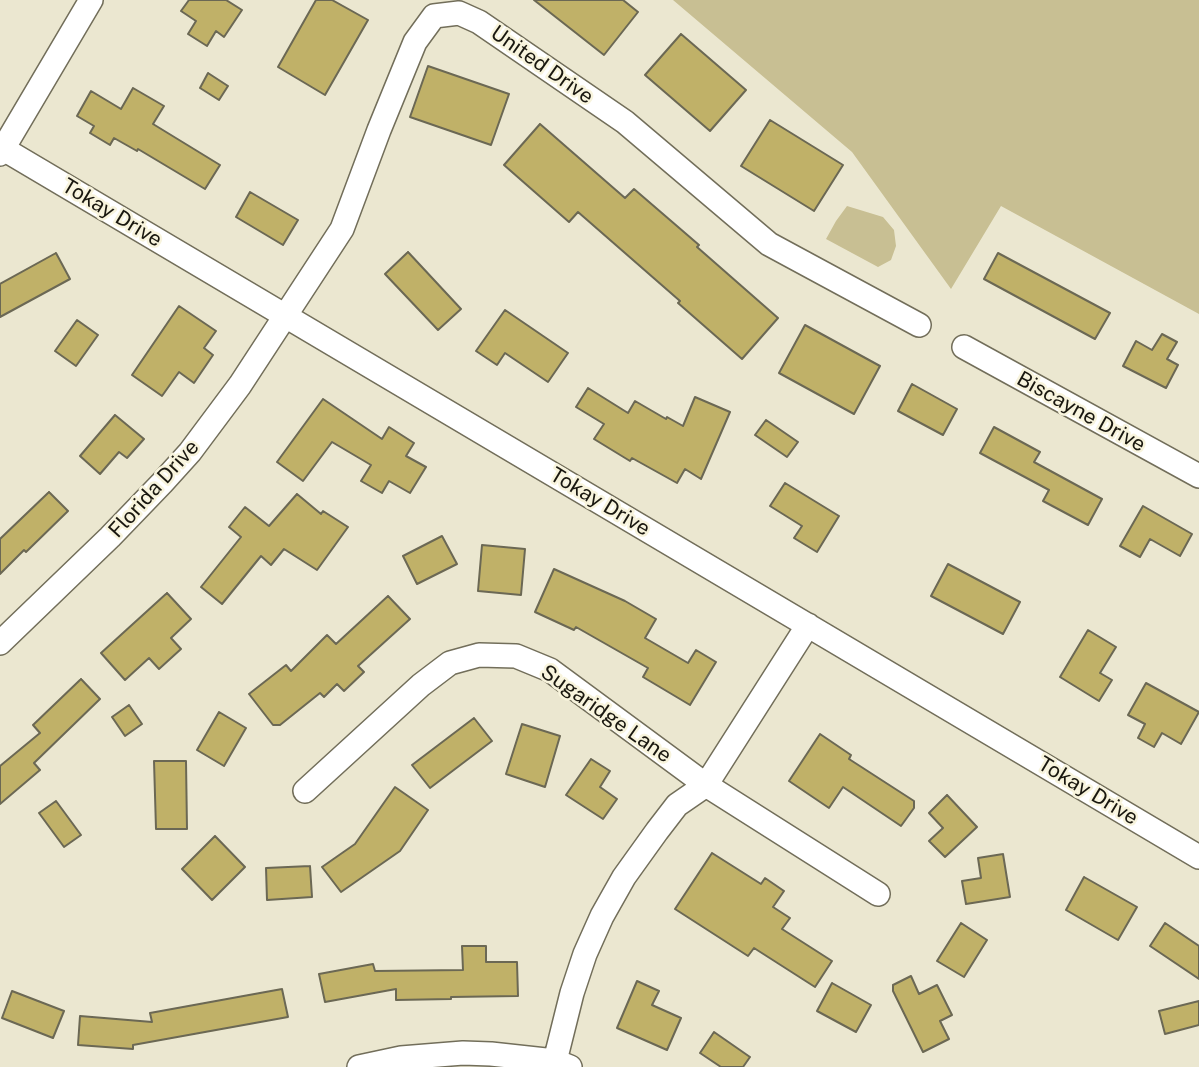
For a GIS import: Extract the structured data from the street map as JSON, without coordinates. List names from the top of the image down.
{
  "streets": {
    "street": [
      "United Drive",
      "Tokay Drive",
      "Biscayne Drive",
      "Florida Drive",
      "Sugaridge Lane"
    ]
  },
  "crossings": [
    ["United Drive", "Tokay Drive"],
    ["United Drive", "Florida Drive"],
    ["Tokay Drive", "Florida Drive"]
  ]
}
